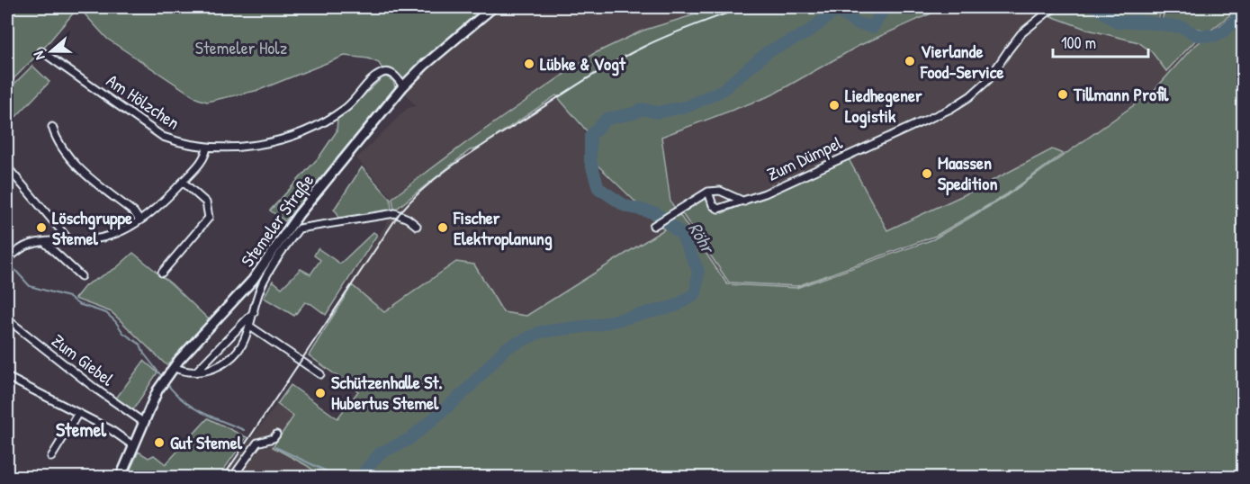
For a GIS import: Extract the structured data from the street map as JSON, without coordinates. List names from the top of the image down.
{
  "streets": {
    "main road": ["Stemeler Straße"],
    "street": ["Am Hölzchen", "Zum Dümpel", "Zum Giebel"]
  },
  "crossings": [
    ["Am Hölzchen", "Stemeler Straße"],
    ["Stemeler Straße", "Zum Giebel"]
  ],
  "districts": ["Stemel"],
  "water": ["Röhr"],
  "parks": ["Stemeler Holz"],
  "places": [
    "Vierlande Food-Service",
    "Lübke & Vogt",
    "Tillmann Profil",
    "Liedhegener Logistik",
    "Maassen Spedition",
    "Löschgruppe Stemel",
    "Fischer Elektroplanung",
    "Schützenhalle St. Hubertus Stemel",
    "Gut Stemel"
  ],
  "scale_bar": "100 m",
  "north": "left"
}
